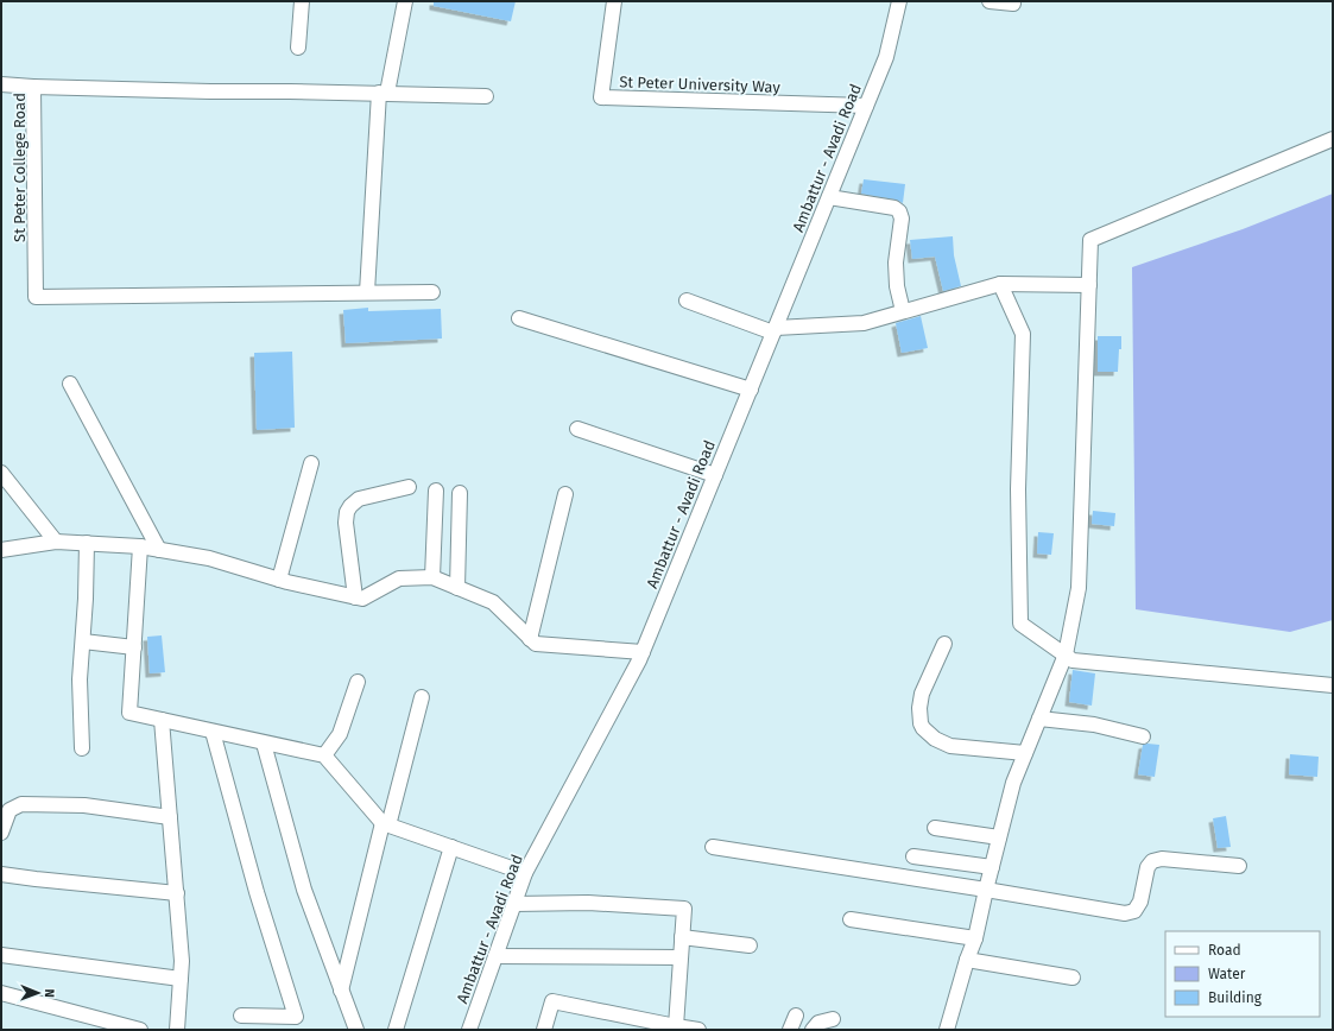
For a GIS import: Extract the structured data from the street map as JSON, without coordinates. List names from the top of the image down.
{
  "streets": {
    "street": ["St Peter University Way", "Ambattur - Avadi Road", "St Peter College Road"]
  },
  "crossings": [
    ["St Peter University Way", "Ambattur - Avadi Road"]
  ],
  "legend": ["Road", "Water", "Building"],
  "north": "right"
}
